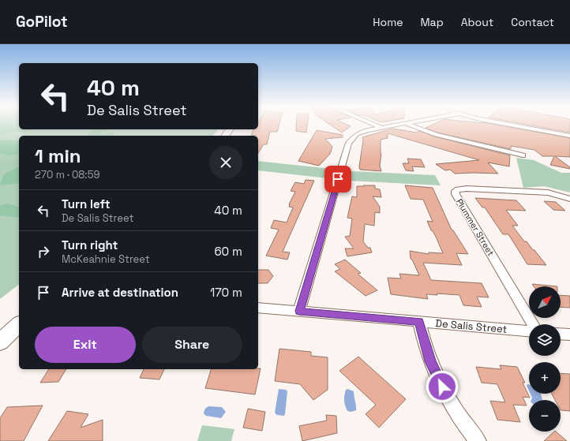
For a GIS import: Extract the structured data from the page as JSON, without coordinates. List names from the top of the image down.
{
  "streets": {
    "street": ["Plummer Street", "De Salis Street"]
  },
  "north": "top right",
  "page": {
    "header": "GoPilot",
    "nav": [
      "Home",
      "Map",
      "About",
      "Contact"
    ],
    "turn": ["40 m", "De Salis Street"],
    "heading": ["1 min", "270 m · 08:59"],
    "list": [
      {
        "name": "Turn left",
        "note": "De Salis Street",
        "value": "40 m"
      },
      {
        "name": "Turn right",
        "note": "McKeahnie Street",
        "value": "60 m"
      },
      {
        "name": "Arrive at destination",
        "value": "170 m"
      }
    ],
    "map_buttons": ["+", "−"],
    "buttons": ["Exit", "Share"]
  }
}
